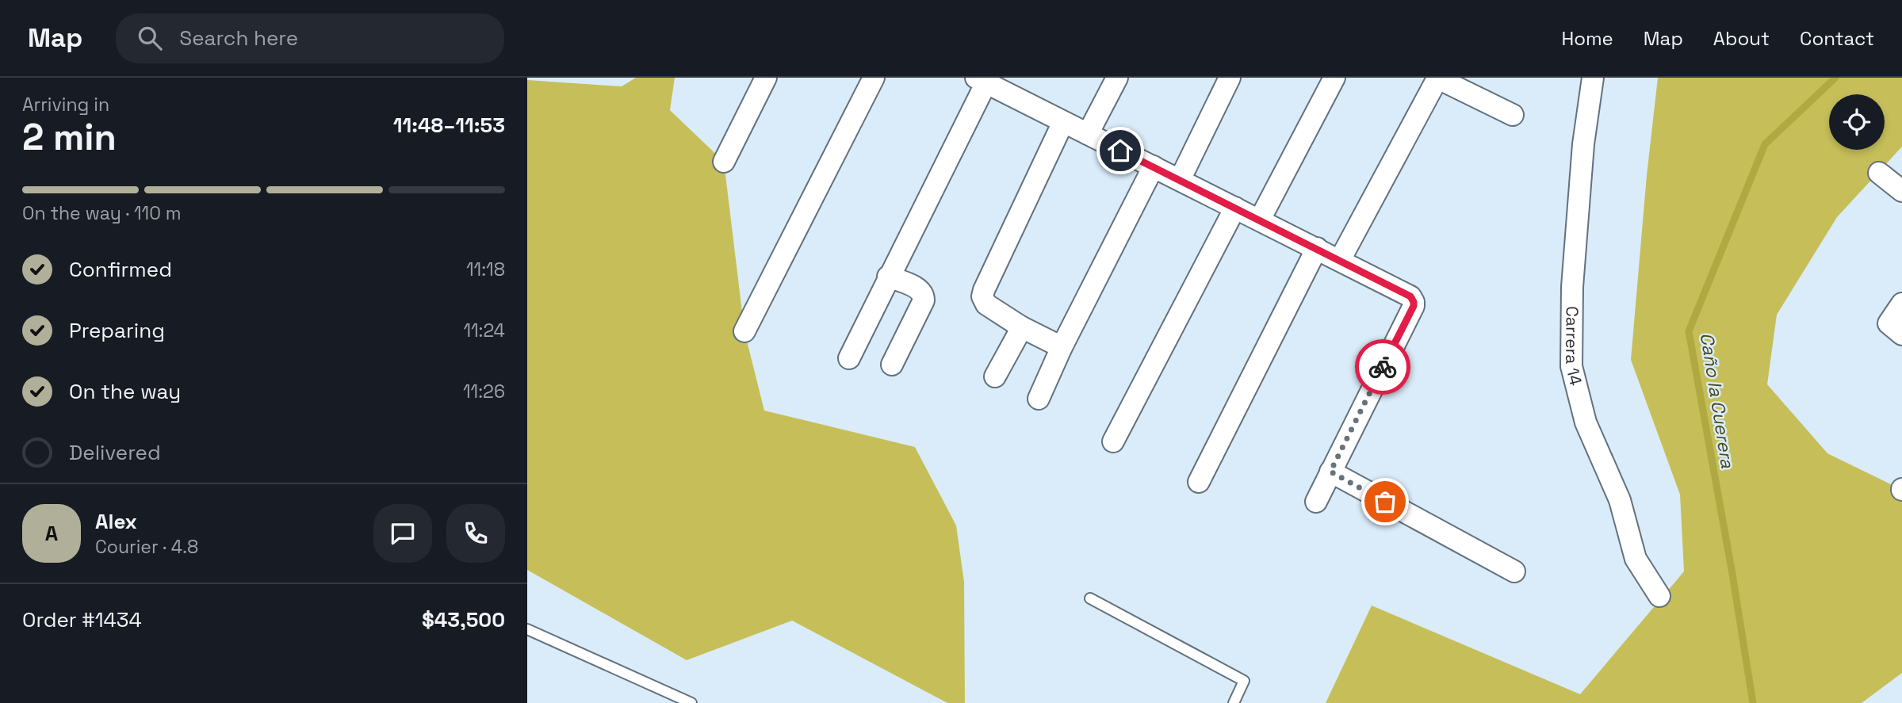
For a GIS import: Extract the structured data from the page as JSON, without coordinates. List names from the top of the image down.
{
  "streets": {
    "street": ["Carrera 14"]
  },
  "water": ["Caño la Cuerera"],
  "page": {
    "header": "Map",
    "search": "Search here",
    "nav": [
      "Home",
      "Map",
      "About",
      "Contact"
    ],
    "heading": ["2 min", "Arriving in", "11:48–11:53"],
    "panel": [
      "Alex",
      "Courier · 4.8",
      "Order #1434",
      "$43,500"
    ],
    "bar": "On the way · 110 m",
    "list": [
      ["Confirmed", "11:18"],
      ["Preparing", "11:24"],
      ["On the way", "11:26"],
      "Delivered"
    ],
    "round": "A"
  }
}
